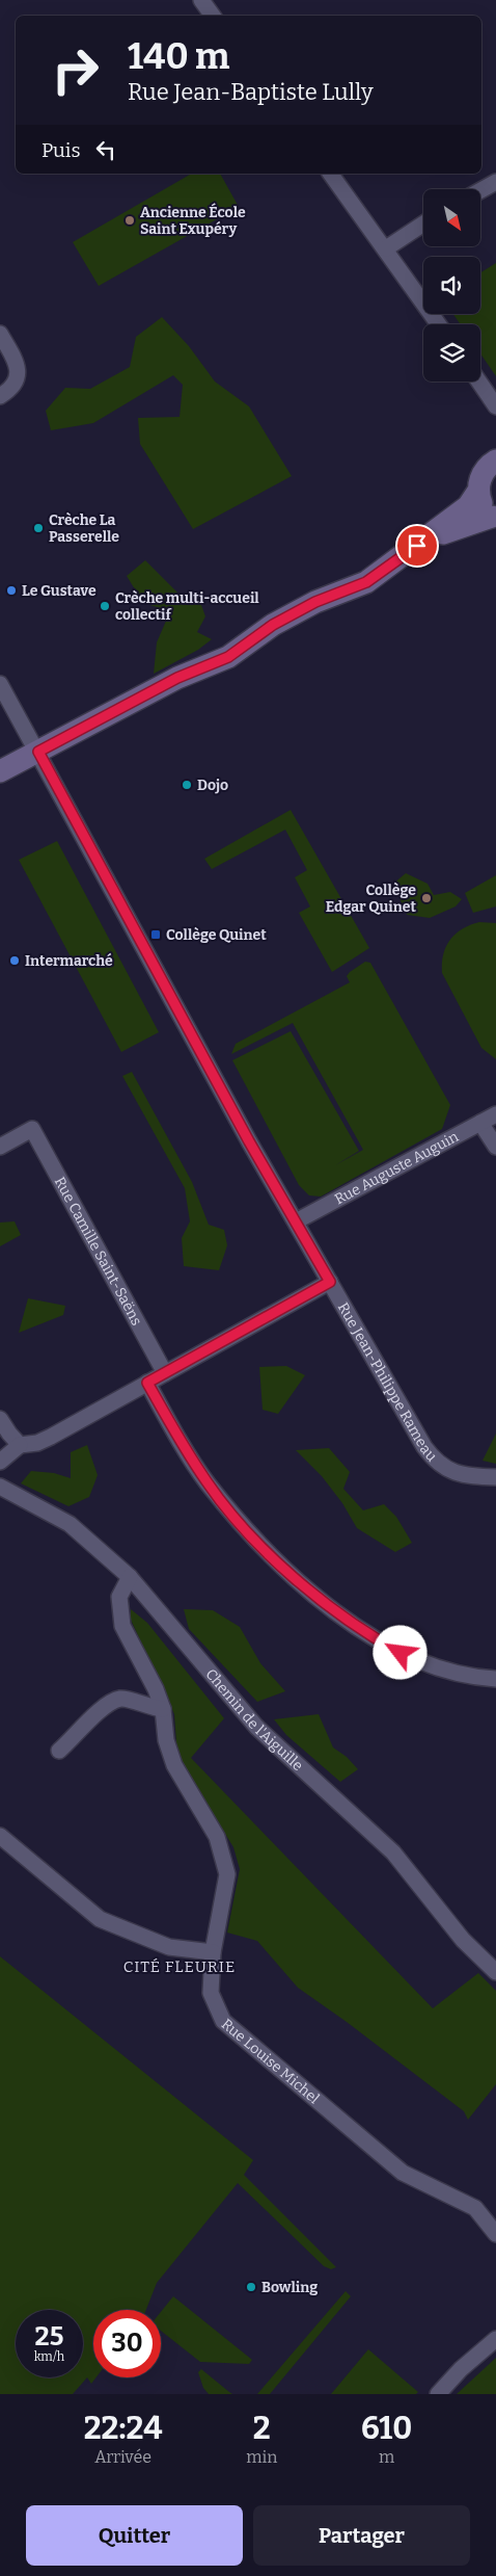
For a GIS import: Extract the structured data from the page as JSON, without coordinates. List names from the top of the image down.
{
  "streets": {
    "street": [
      "Rue Auguste Auguin",
      "Rue Camille Saint-Saëns",
      "Rue Jean-Philippe Rameau",
      "Chemin de l'Aiguille",
      "Rue Louise Michel"
    ]
  },
  "crossings": [
    ["Rue Auguste Auguin", "Rue Jean-Philippe Rameau"],
    ["Chemin de l'Aiguille", "Rue Louise Michel"]
  ],
  "districts": ["CITÉ FLEURIE"],
  "places": {
    "other": [
      "Ancienne École Saint Exupéry",
      "Crèche La Passerelle",
      "Le Gustave",
      "Crèche multi-accueil collectif",
      "Dojo",
      "Collège Edgar Quinet",
      "Intermarché",
      "Bowling"
    ],
    "transit": ["Collège Quinet"]
  },
  "north": "bottom right",
  "page": {
    "turn": ["140 m", "Rue Jean-Baptiste Lully"],
    "then": "Puis",
    "speed": "25 km/h",
    "limit": "30",
    "eta": [
      "22:24",
      "Arrivée",
      "2",
      "min",
      "610",
      "m"
    ],
    "buttons": ["Quitter", "Partager"]
  }
}
